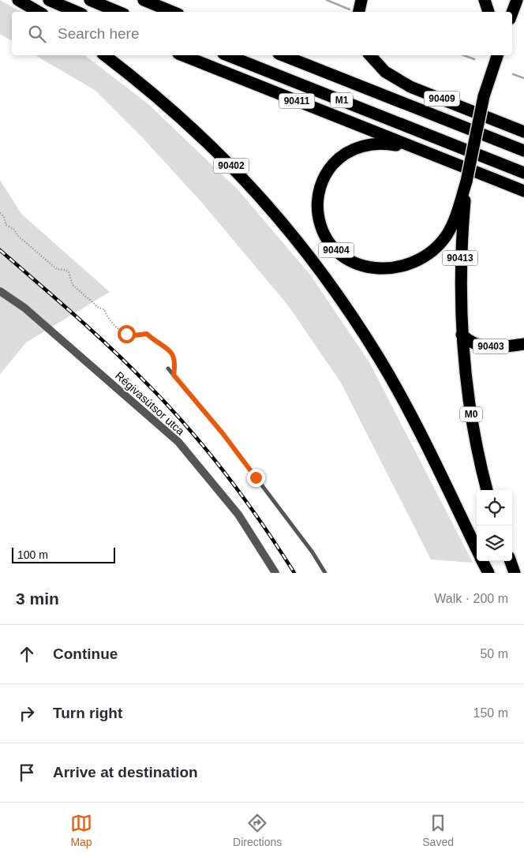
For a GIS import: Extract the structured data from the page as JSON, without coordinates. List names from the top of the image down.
{
  "streets": {
    "highway": [
      "90409",
      "M1",
      "90411",
      "90402",
      "90404",
      "90413",
      "90403",
      "M0"
    ],
    "street": ["Régivasútsor utca"]
  },
  "crossings": [
    ["90411", "90404"],
    ["90404", "90413"],
    ["90413", "90403"],
    ["90413", "M0"],
    ["90403", "M0"]
  ],
  "scale_bar": "100 m",
  "page": {
    "search": "Search here",
    "scale": "100 m",
    "heading": ["3 min", "Walk · 200 m"],
    "list": [
      ["Continue", "50 m"],
      ["Turn right", "150 m"],
      "Arrive at destination"
    ],
    "nav": ["Map", "Directions", "Saved"]
  }
}
